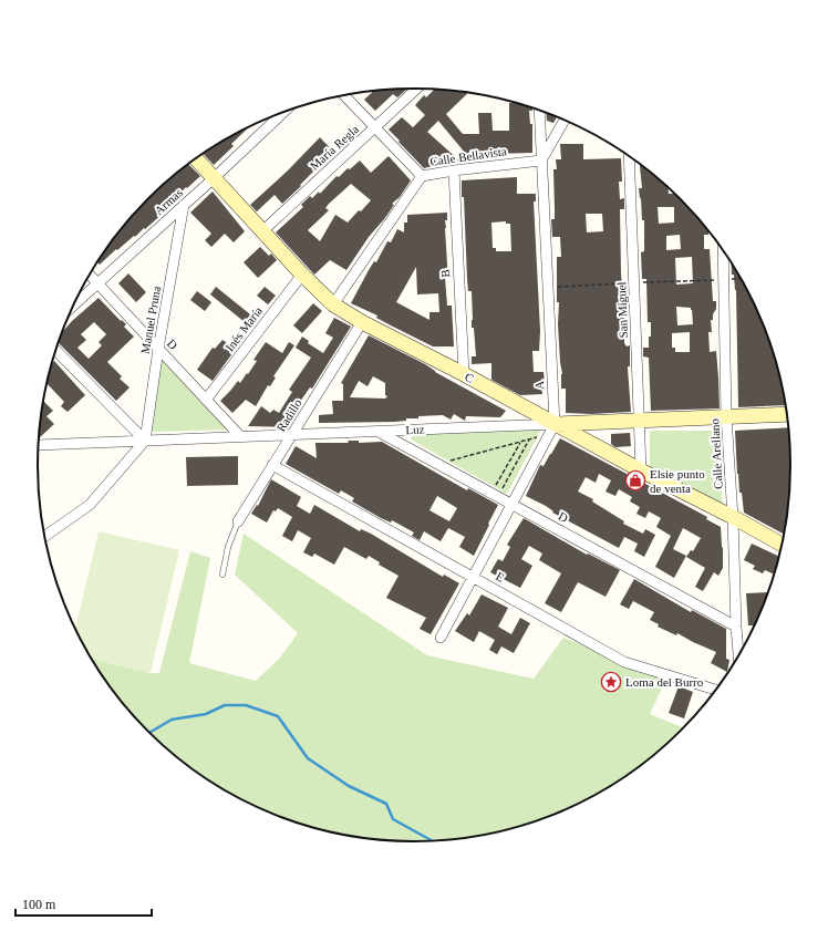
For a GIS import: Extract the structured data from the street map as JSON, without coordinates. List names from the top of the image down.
{
  "streets": {
    "street": [
      "María Regla",
      "Calle Bellavista",
      "Armas",
      "B",
      "San Miguel",
      "Manuel Pruna",
      "Inés María",
      "D",
      "C",
      "A",
      "Radillo",
      "Luz",
      "Calle Arellano",
      "E"
    ]
  },
  "crossings": [
    ["María Regla", "C"],
    ["Calle Bellavista", "B"],
    ["Calle Bellavista", "C"],
    ["Calle Bellavista", "A"],
    ["Armas", "Manuel Pruna"],
    ["Armas", "D"],
    ["Armas", "C"],
    ["B", "C"],
    ["San Miguel", "C"],
    ["San Miguel", "Luz"],
    ["Manuel Pruna", "D"],
    ["Manuel Pruna", "Luz"],
    ["Inés María", "D"],
    ["Inés María", "C"],
    ["D", "Luz"],
    ["D", "Calle Arellano"],
    ["C", "A"],
    ["C", "Radillo"],
    ["C", "Luz"],
    ["C", "Calle Arellano"],
    ["A", "Luz"],
    ["Radillo", "Luz"],
    ["Radillo", "E"],
    ["Luz", "Calle Arellano"]
  ],
  "places": {
    "shop": ["Elsie punto de venta"],
    "place": ["Loma del Burro"]
  },
  "scale_bar": "100 m"
}
